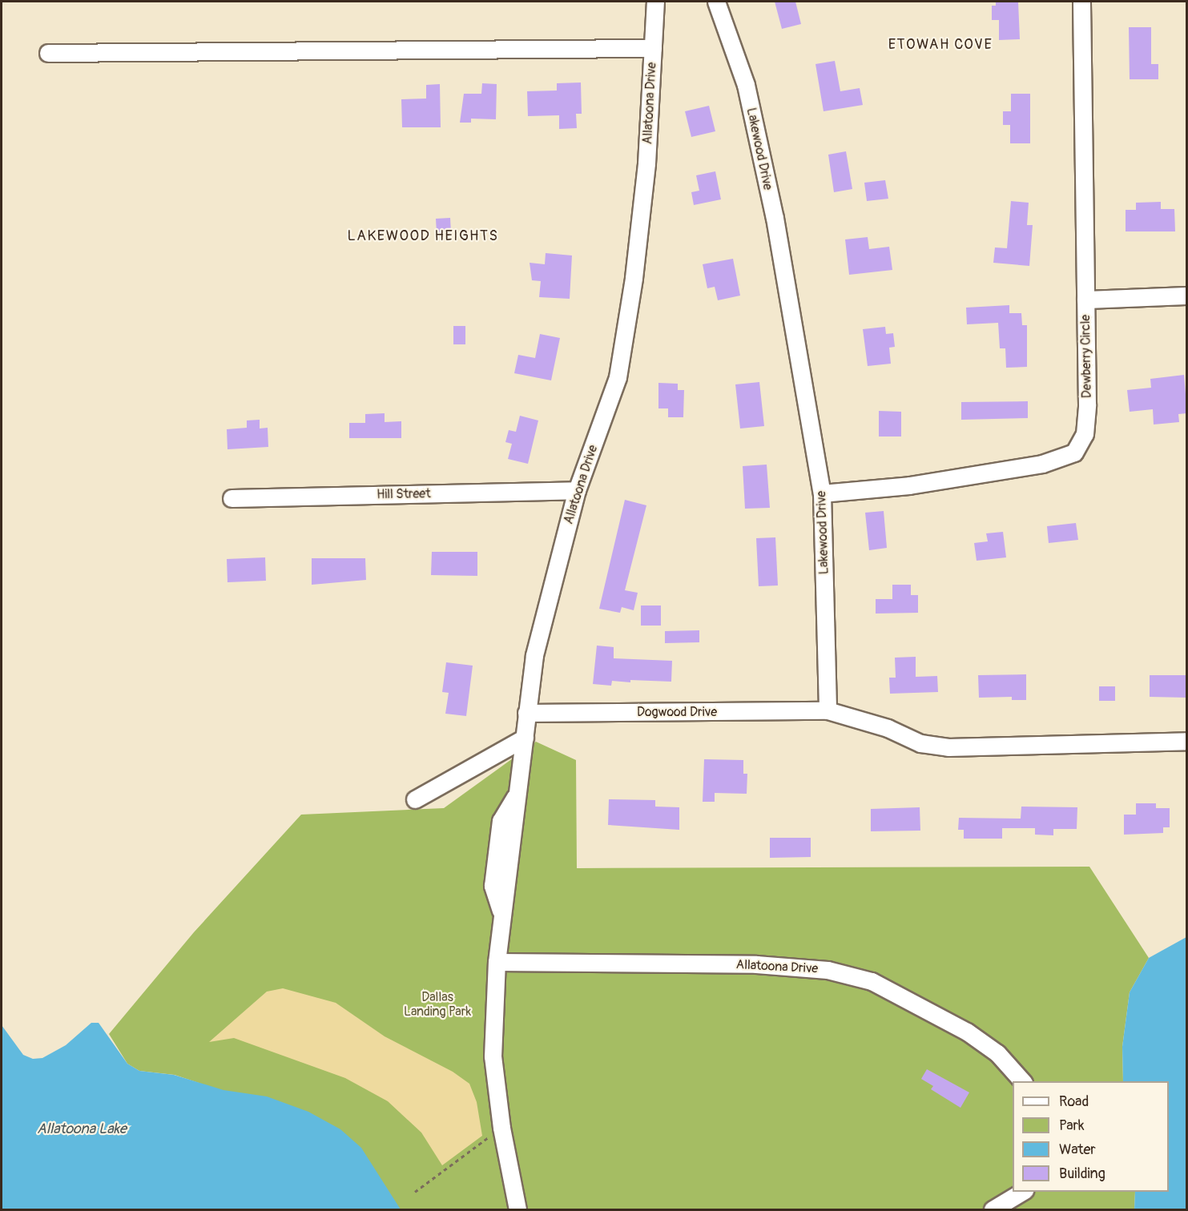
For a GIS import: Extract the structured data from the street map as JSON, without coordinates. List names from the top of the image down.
{
  "streets": {
    "street": [
      "Allatoona Drive",
      "Lakewood Drive",
      "Dewberry Circle",
      "Hill Street",
      "Dogwood Drive"
    ]
  },
  "crossings": [
    ["Allatoona Drive", "Hill Street"],
    ["Allatoona Drive", "Dogwood Drive"],
    ["Lakewood Drive", "Dewberry Circle"],
    ["Lakewood Drive", "Dogwood Drive"]
  ],
  "districts": ["ETOWAH COVE", "LAKEWOOD HEIGHTS"],
  "water": ["Allatoona Lake"],
  "parks": ["Dallas Landing Park"],
  "legend": [
    "Road",
    "Park",
    "Water",
    "Building"
  ]
}
